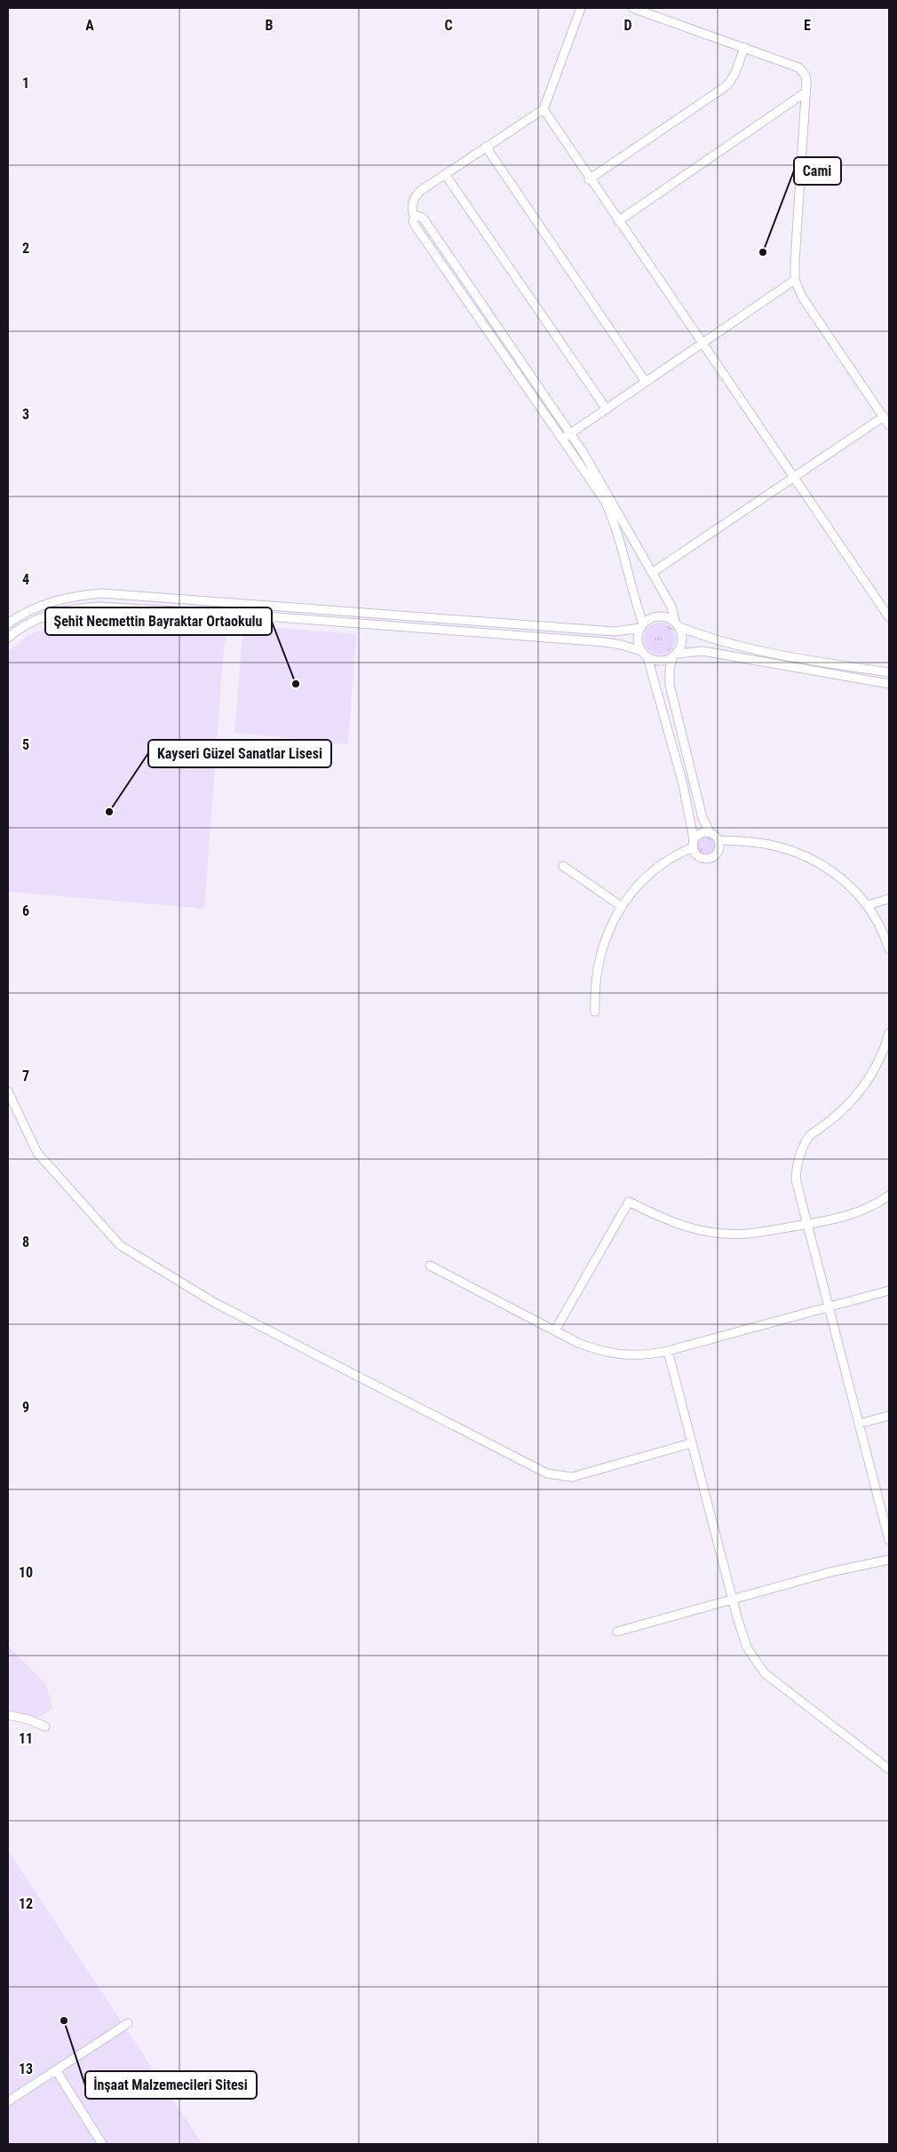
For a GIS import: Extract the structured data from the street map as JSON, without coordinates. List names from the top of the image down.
{
  "places": [
    "Cami",
    "Şehit Necmettin Bayraktar Ortaokulu",
    "Kayseri Güzel Sanatlar Lisesi",
    "İnşaat Malzemecileri Sitesi"
  ],
  "grid": {
    "columns": [
      "A",
      "B",
      "C",
      "D",
      "E"
    ],
    "rows": [
      "1",
      "2",
      "3",
      "4",
      "5",
      "6",
      "7",
      "8",
      "9",
      "10",
      "11",
      "12",
      "13"
    ]
  }
}
